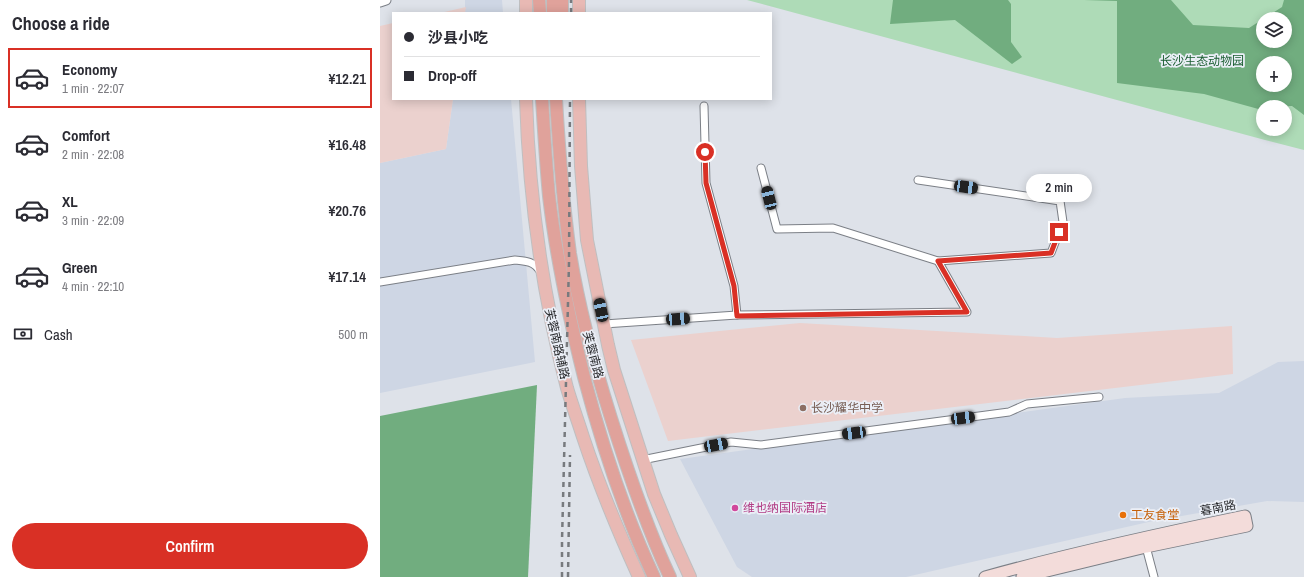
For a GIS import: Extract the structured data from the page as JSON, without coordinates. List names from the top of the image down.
{
  "streets": {
    "highway": ["芙蓉南路"],
    "main road": ["芙蓉南路辅路", "暮南路"]
  },
  "parks": ["长沙生态动物园"],
  "places": ["长沙耀华中学", "维也纳国际酒店", "工友食堂"],
  "page": {
    "heading": "Choose a ride",
    "map_buttons": ["+", "−"],
    "banner": ["沙县小吃", "Drop-off"],
    "list": [
      {
        "name": "Economy",
        "note": "1 min · 22:07",
        "value": "¥12.21"
      },
      {
        "name": "Comfort",
        "note": "2 min · 22:08",
        "value": "¥16.48"
      },
      {
        "name": "XL",
        "note": "3 min · 22:09",
        "value": "¥20.76"
      },
      {
        "name": "Green",
        "note": "4 min · 22:10",
        "value": "¥17.14"
      }
    ],
    "bubble": "2 min",
    "pay": ["Cash", "500 m"],
    "buttons": "Confirm"
  }
}
